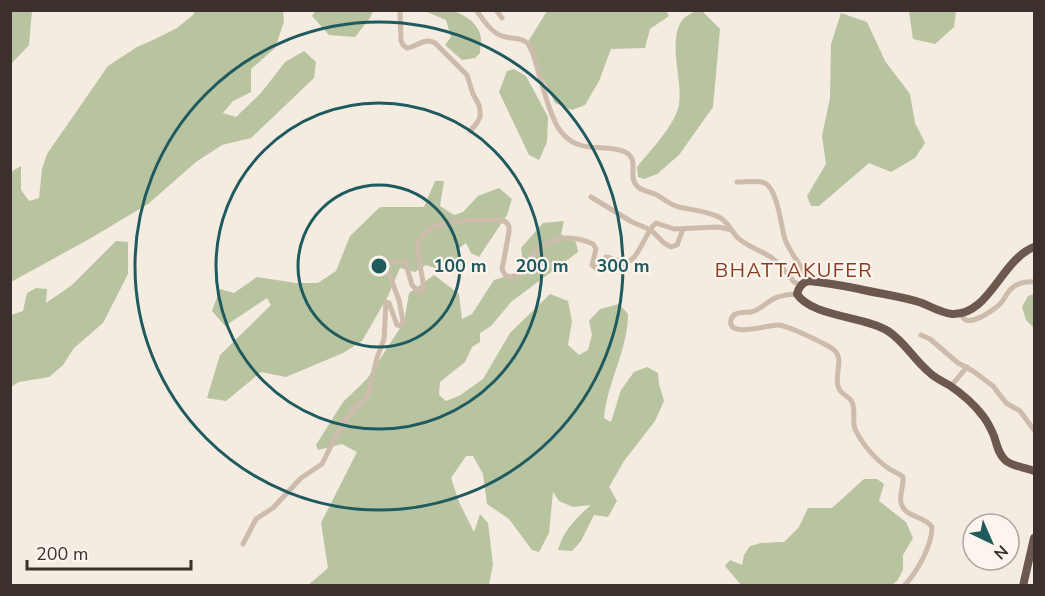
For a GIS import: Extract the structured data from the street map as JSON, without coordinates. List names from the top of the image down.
{
  "districts": ["BHATTAKUFER"],
  "scale_bar": "200 m",
  "north": "bottom right",
  "rings": ["100 m", "200 m", "300 m"]
}
